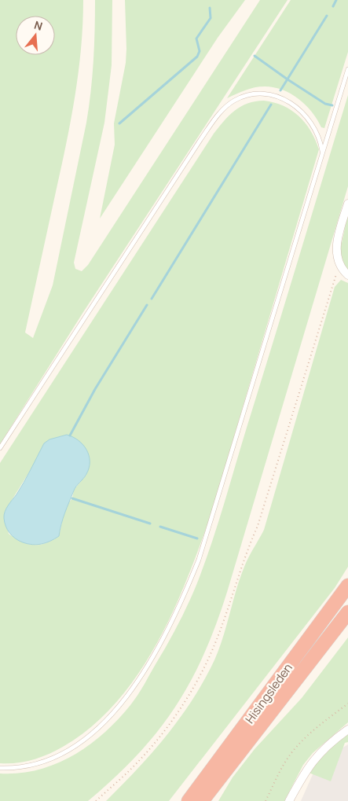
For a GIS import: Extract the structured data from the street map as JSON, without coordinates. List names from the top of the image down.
{
  "streets": {
    "highway": ["Hisingsleden"]
  },
  "north": "top"
}
